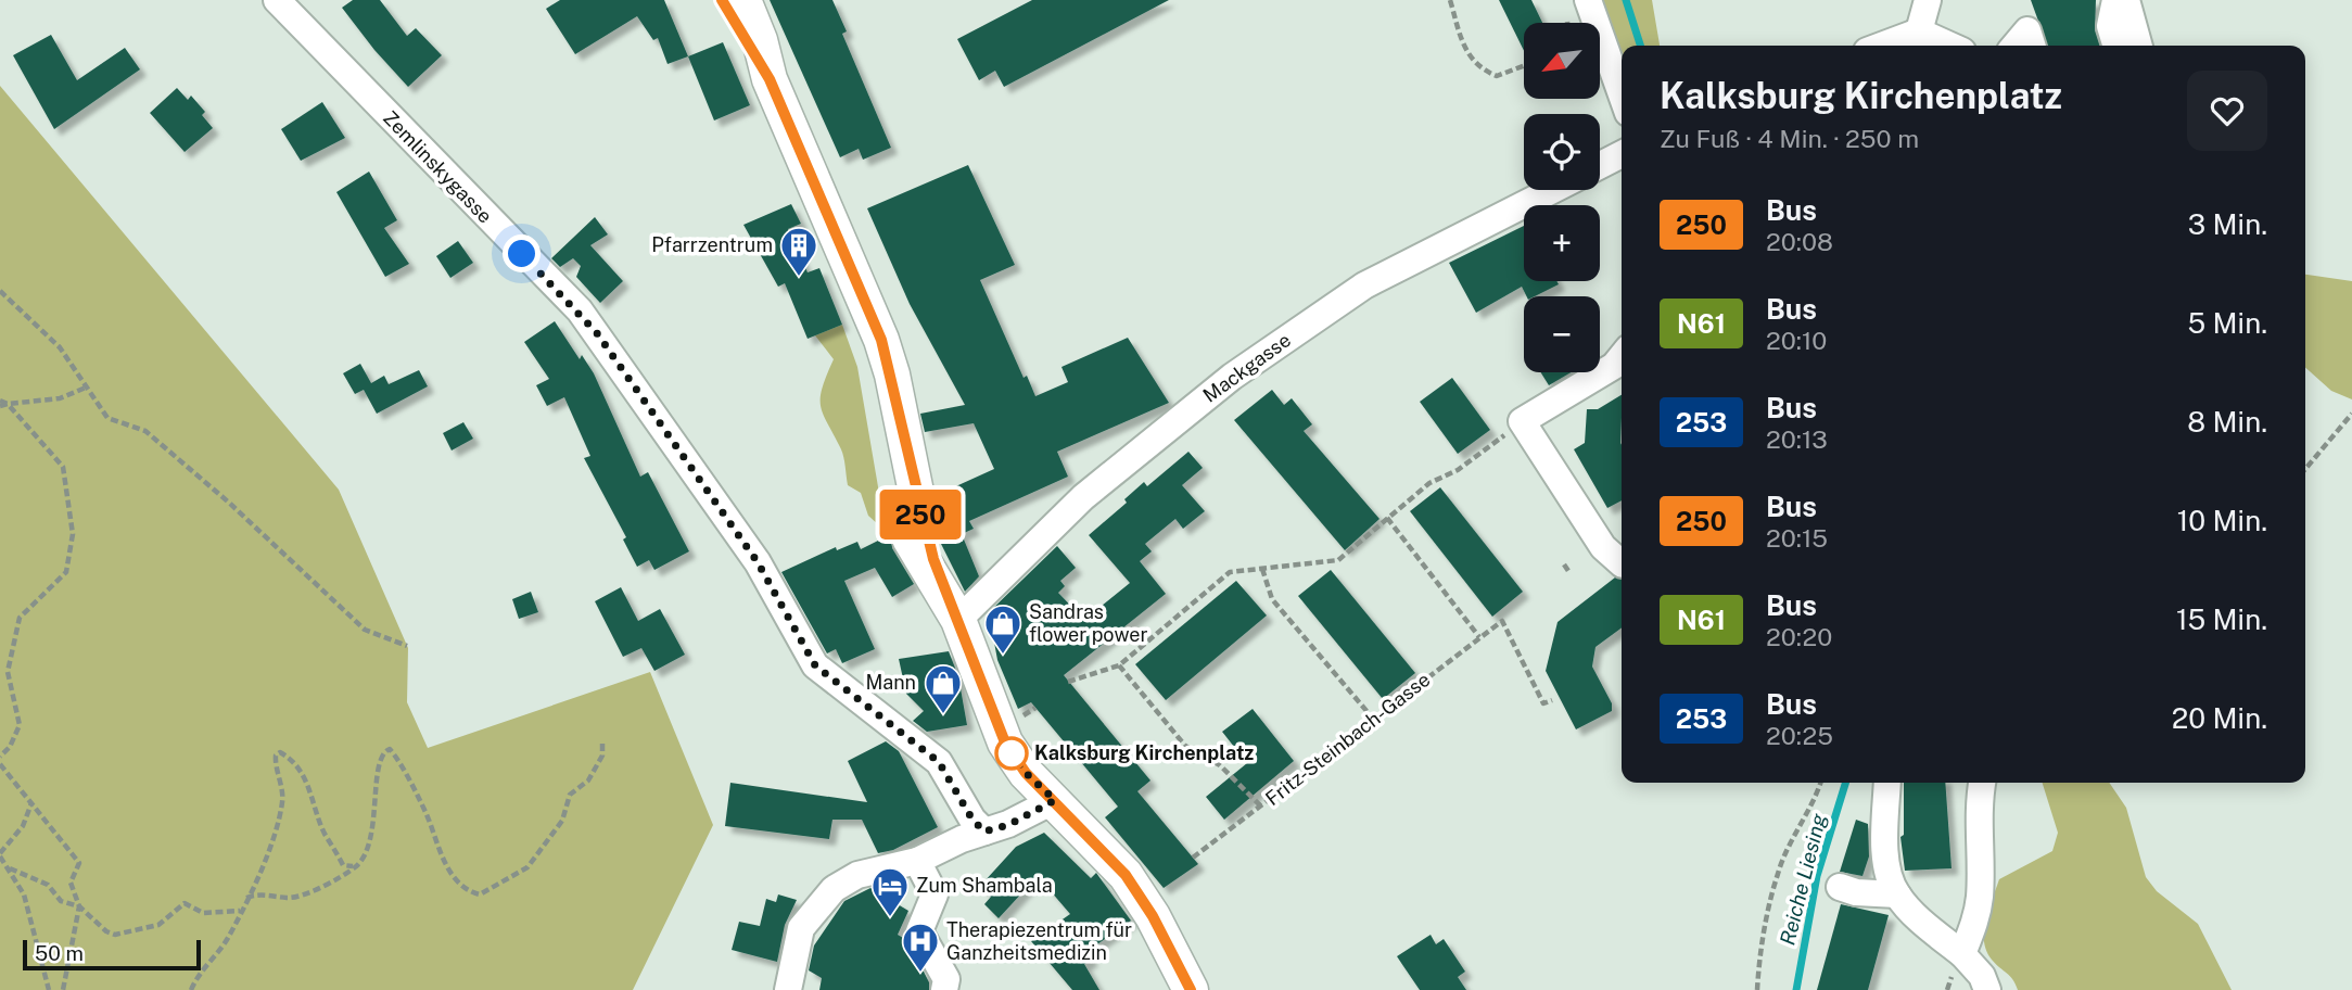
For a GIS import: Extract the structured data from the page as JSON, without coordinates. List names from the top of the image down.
{
  "streets": {
    "street": ["Zemlinskygasse", "Mackgasse"],
    "path": ["Fritz-Steinbach-Gasse"]
  },
  "water": ["Reiche Liesing"],
  "places": {
    "building": ["Pfarrzentrum"],
    "shop": ["Sandras flower power", "Mann"],
    "other": ["Kalksburg Kirchenplatz"],
    "hotel": ["Zum Shambala"],
    "hospital": ["Therapiezentrum für Ganzheitsmedizin"]
  },
  "lines": ["bus line 250"],
  "scale_bar": "50 m",
  "north": "bottom left",
  "page": {
    "on_map": "250",
    "map_buttons": ["+", "−"],
    "heading": ["Kalksburg Kirchenplatz", "Zu Fuß · 4 Min. · 250 m"],
    "list": [
      {
        "mark": "250",
        "name": "Bus",
        "note": "20:08",
        "value": "3 Min."
      },
      {
        "mark": "N61",
        "name": "Bus",
        "note": "20:10",
        "value": "5 Min."
      },
      {
        "mark": "253",
        "name": "Bus",
        "note": "20:13",
        "value": "8 Min."
      },
      {
        "mark": "250",
        "name": "Bus",
        "note": "20:15",
        "value": "10 Min."
      },
      {
        "mark": "N61",
        "name": "Bus",
        "note": "20:20",
        "value": "15 Min."
      },
      {
        "mark": "253",
        "name": "Bus",
        "note": "20:25",
        "value": "20 Min."
      }
    ],
    "scale": "50 m"
  }
}
